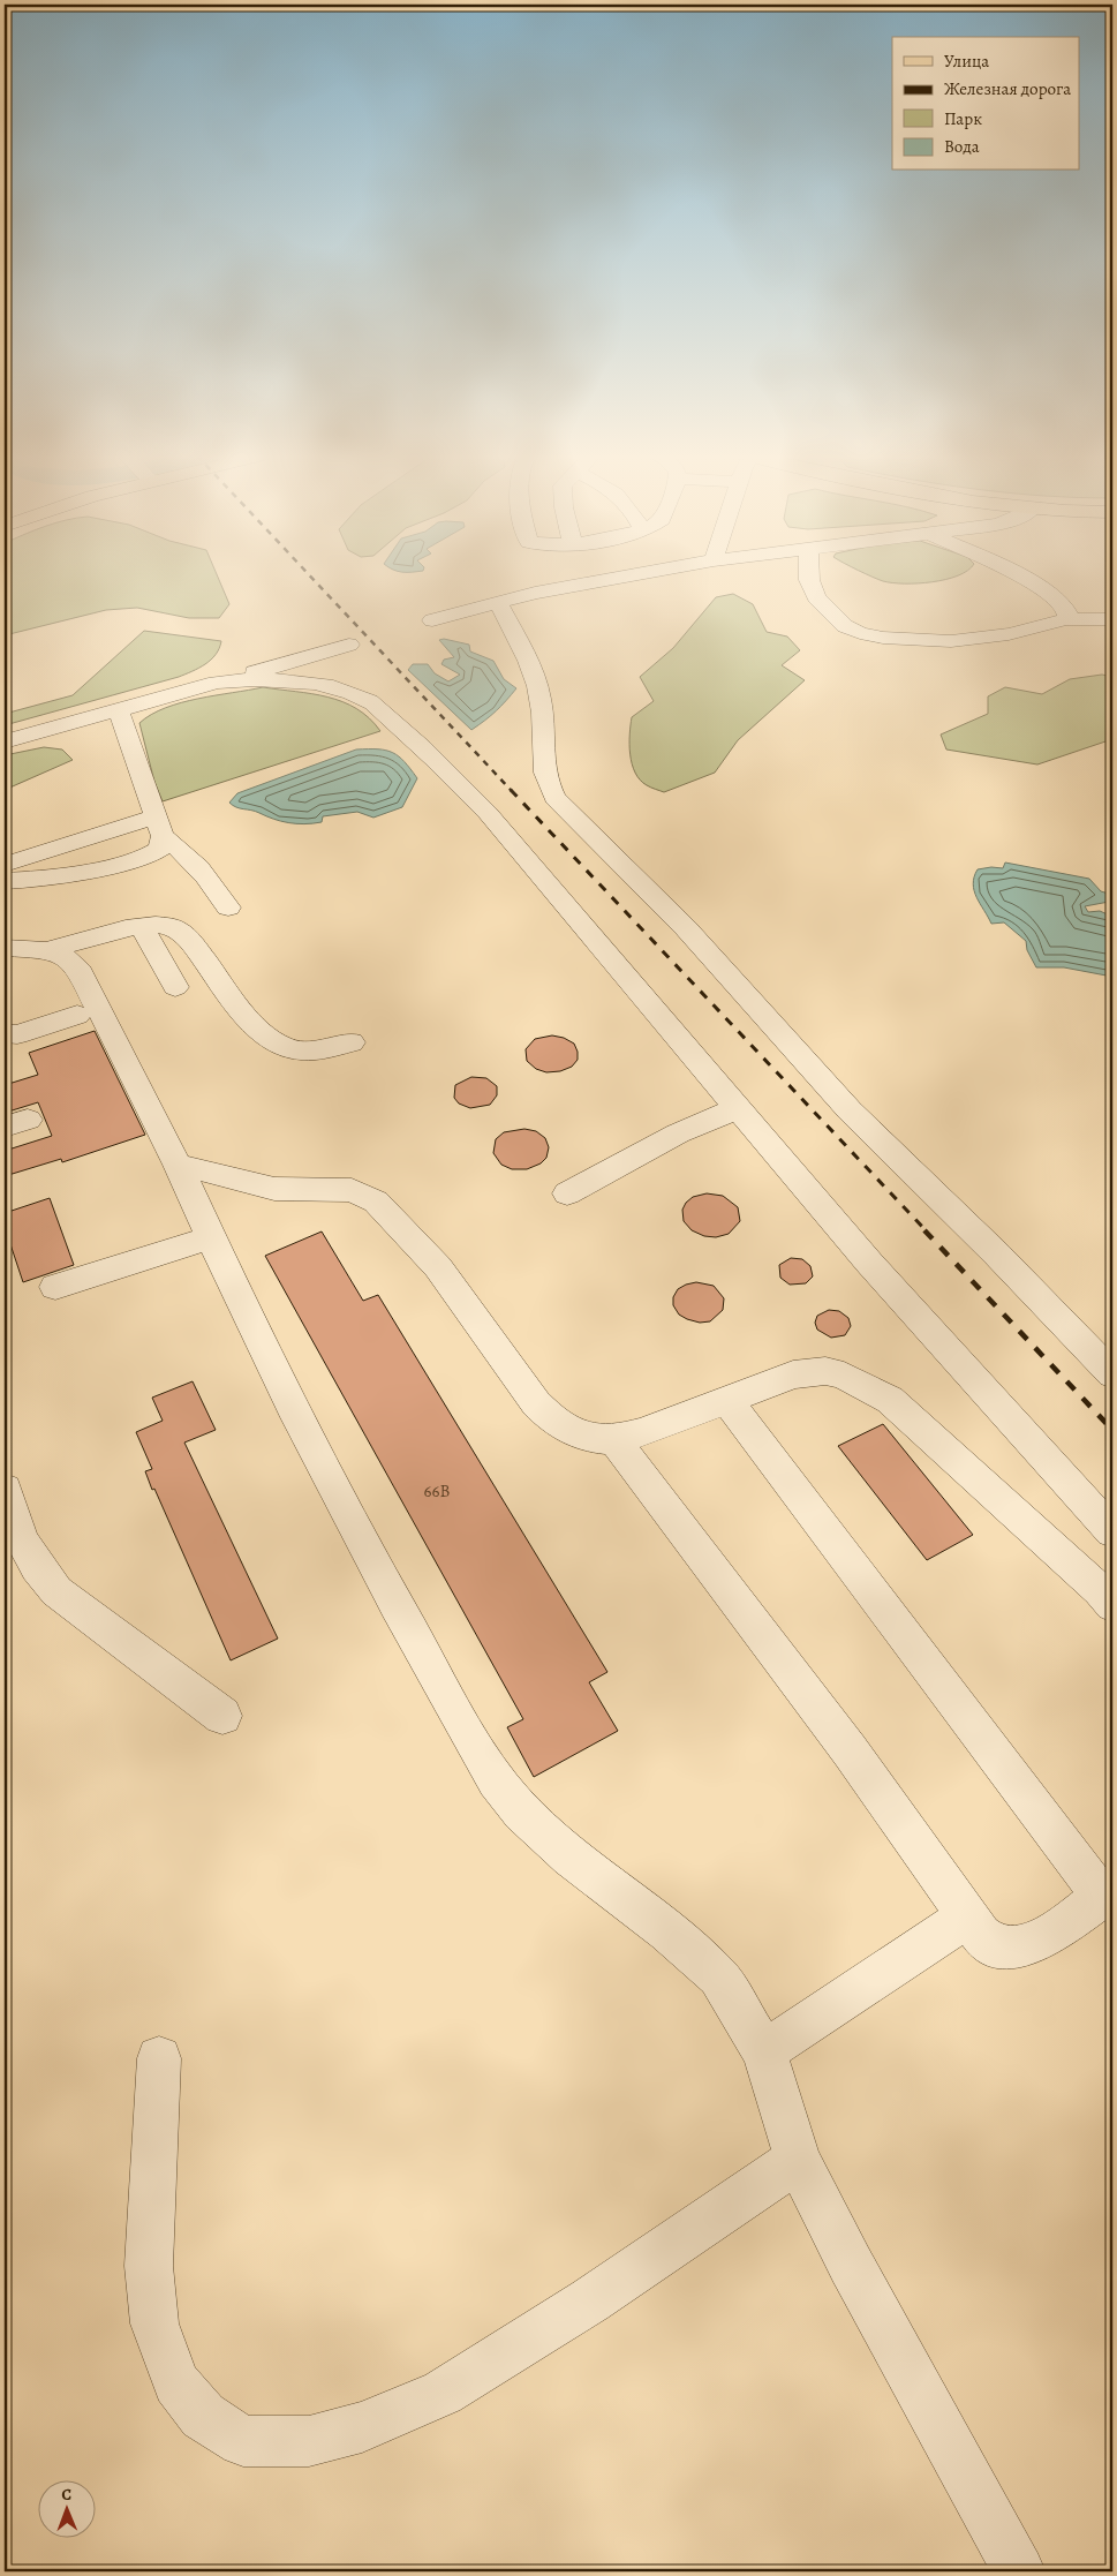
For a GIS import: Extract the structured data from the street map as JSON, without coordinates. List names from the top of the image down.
{
  "house_numbers": ["66В"],
  "legend": [
    "Улица",
    "Железная дорога",
    "Парк",
    "Вода"
  ],
  "north": "top"
}
